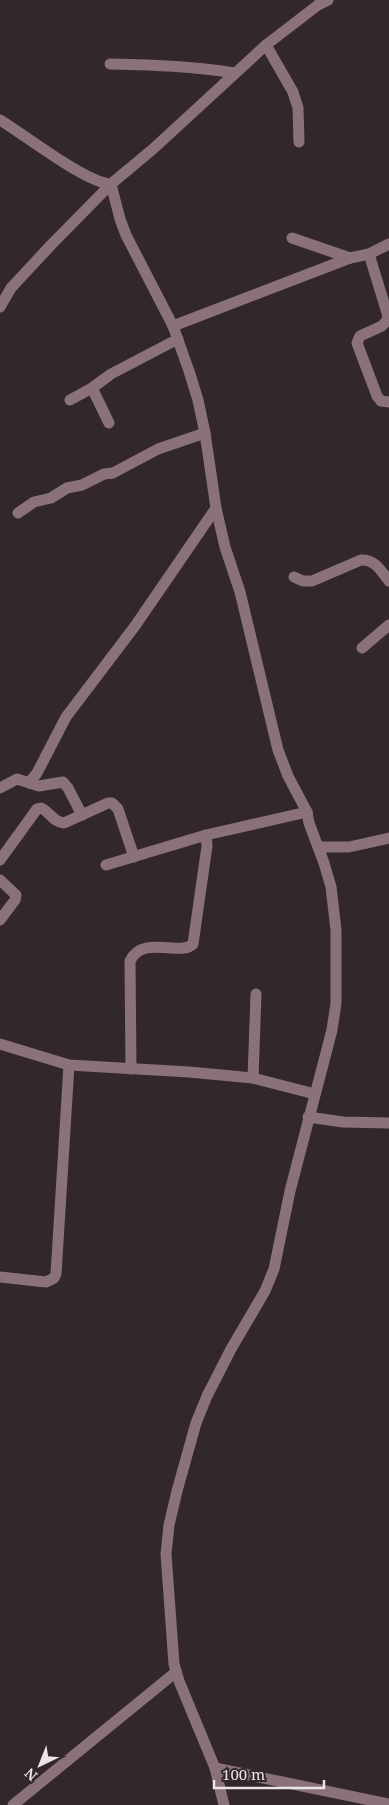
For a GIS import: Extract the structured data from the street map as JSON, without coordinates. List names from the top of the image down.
{
  "scale_bar": "100 m",
  "north": "bottom left"
}
